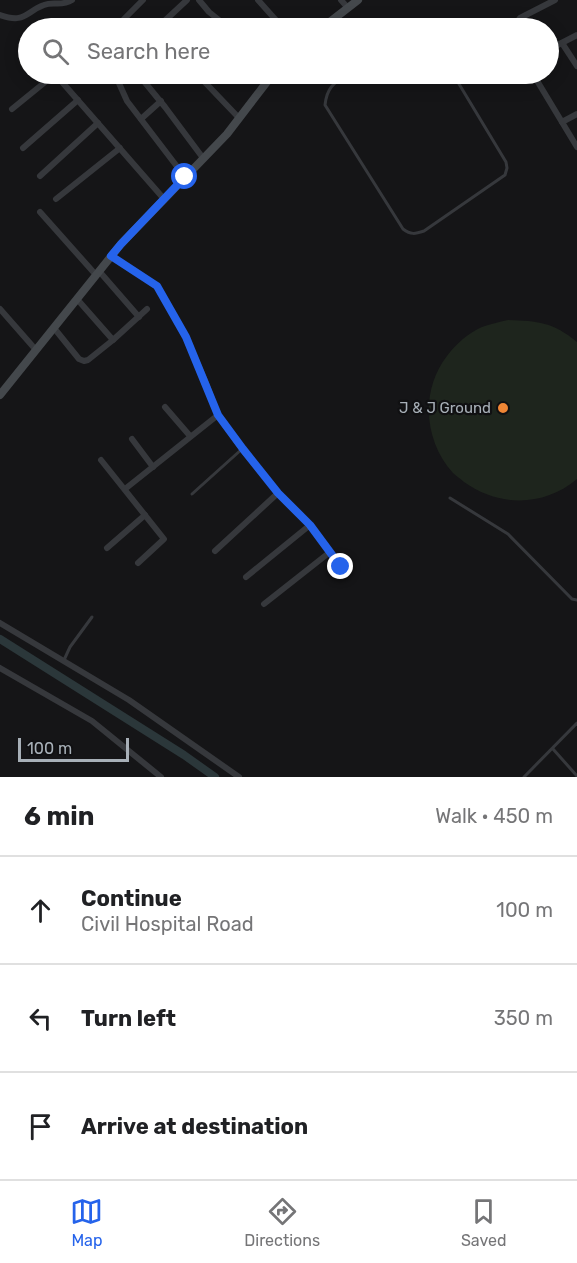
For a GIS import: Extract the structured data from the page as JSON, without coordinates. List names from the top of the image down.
{
  "places": ["J & J Ground"],
  "scale_bar": "100 m",
  "page": {
    "search": "Search here",
    "scale": "100 m",
    "heading": ["6 min", "Walk · 450 m"],
    "list": [
      ["Continue", "Civil Hospital Road", "100 m"],
      ["Turn left", "350 m"],
      "Arrive at destination"
    ],
    "nav": ["Map", "Directions", "Saved"]
  }
}
